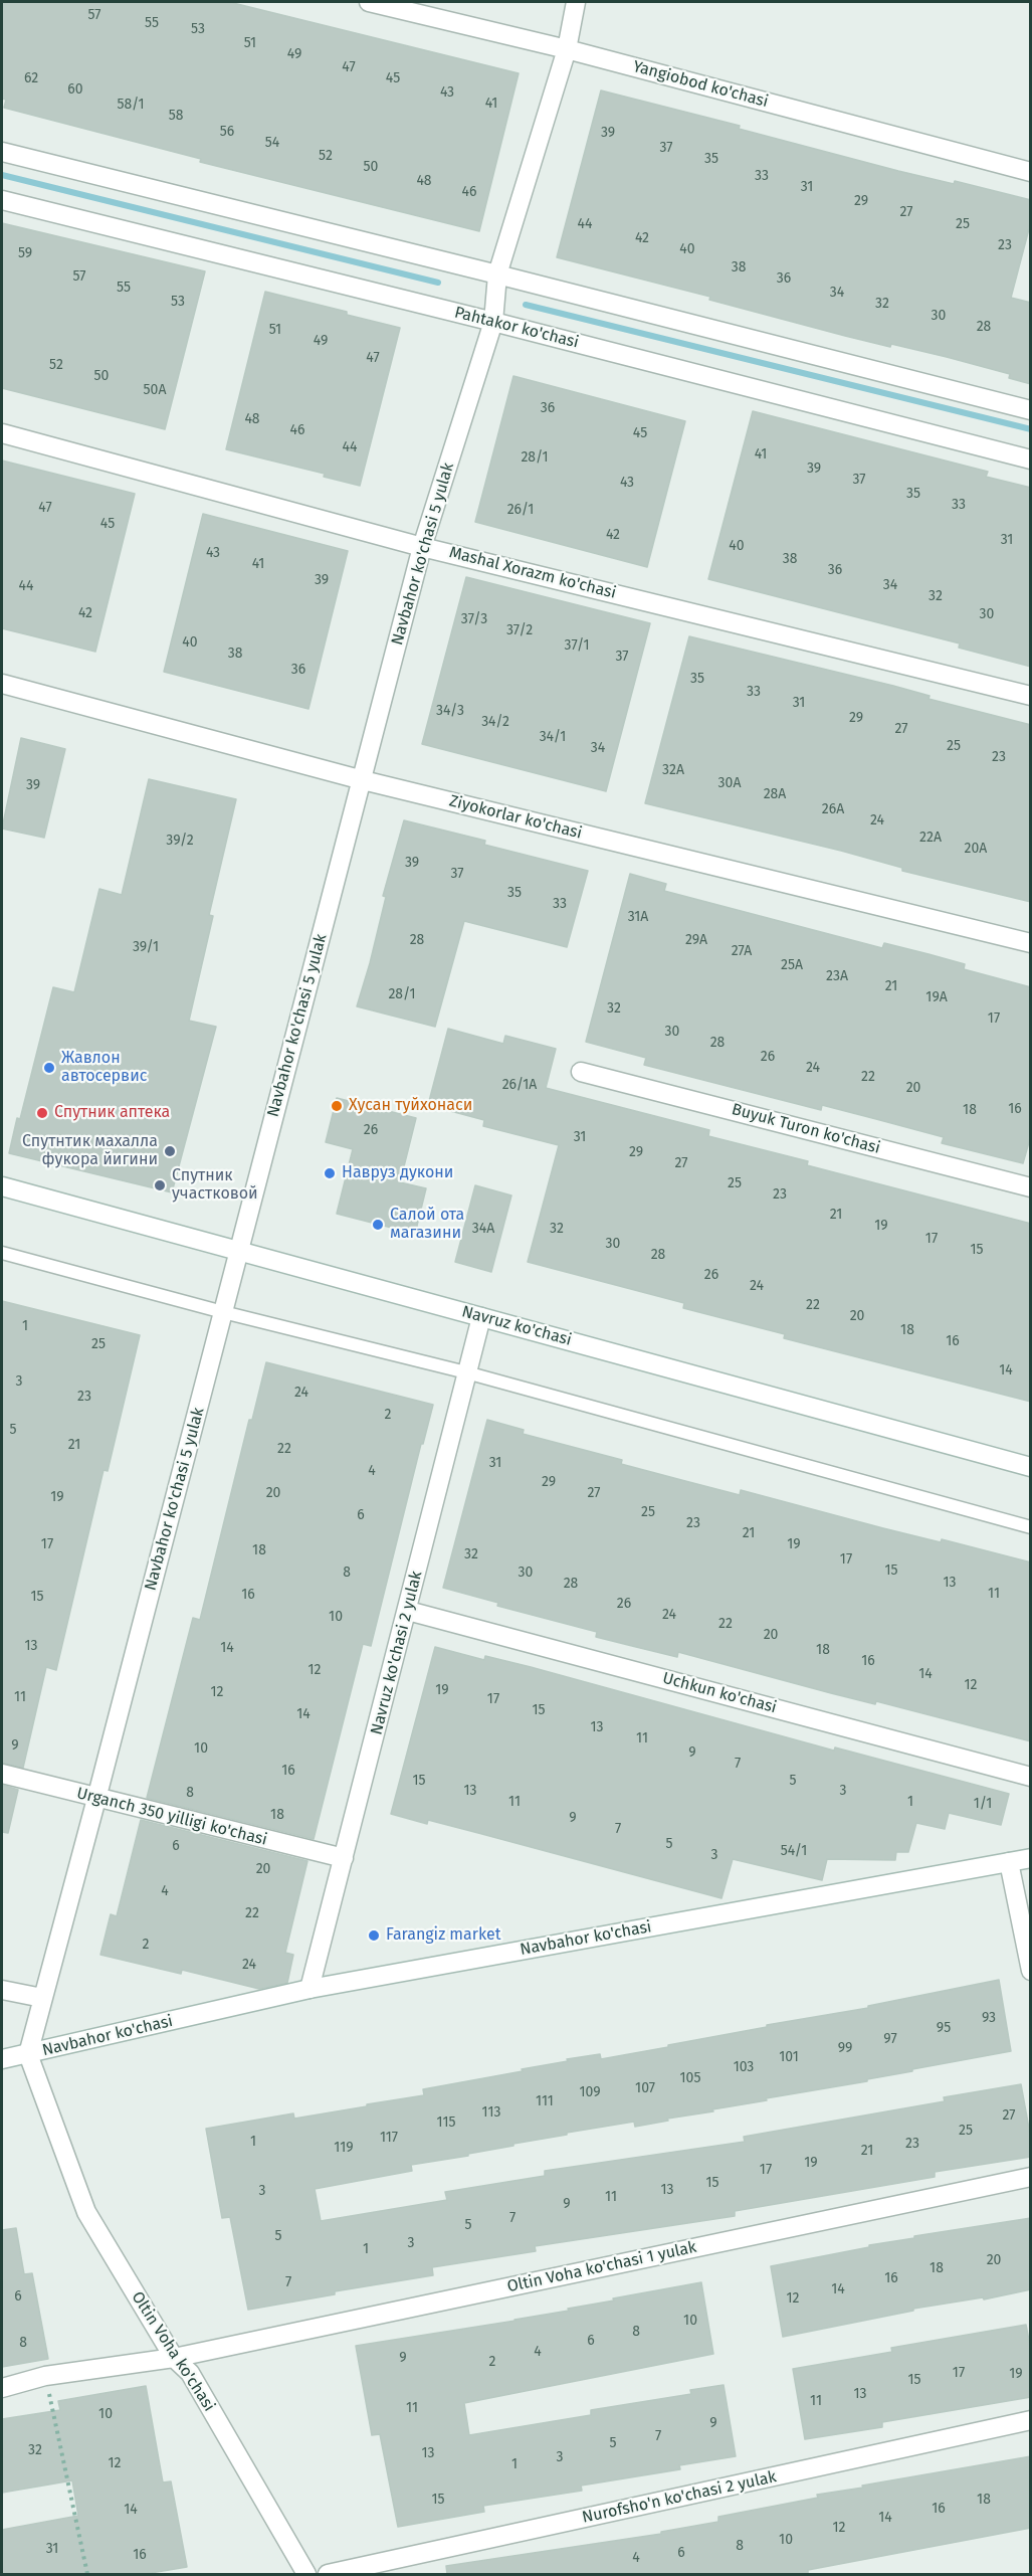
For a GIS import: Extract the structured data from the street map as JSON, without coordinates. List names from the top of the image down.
{
  "streets": {
    "street": [
      "Yangiobod ko'chasi",
      "Pahtakor ko'chasi",
      "Navbahor ko'chasi 5 yulak",
      "Mashal Xorazm ko'chasi",
      "Ziyokorlar ko'chasi",
      "Buyuk Turon ko'chasi",
      "Navruz ko'chasi",
      "Navruz ko'chasi 2 yulak",
      "Uchkun ko'chasi",
      "Urganch 350 yilligi ko'chasi",
      "Navbahor ko'chasi",
      "Oltin Voha ko'chasi 1 yulak",
      "Oltin Voha ko'chasi",
      "Nurofsho'n ko'chasi 2 yulak"
    ]
  },
  "crossings": [
    ["Yangiobod ko'chasi", "Navbahor ko'chasi 5 yulak"],
    ["Pahtakor ko'chasi", "Navbahor ko'chasi 5 yulak"],
    ["Navbahor ko'chasi 5 yulak", "Mashal Xorazm ko'chasi"],
    ["Navbahor ko'chasi 5 yulak", "Ziyokorlar ko'chasi"],
    ["Navbahor ko'chasi 5 yulak", "Navruz ko'chasi"],
    ["Navbahor ko'chasi 5 yulak", "Urganch 350 yilligi ko'chasi"],
    ["Navbahor ko'chasi 5 yulak", "Navbahor ko'chasi"],
    ["Navbahor ko'chasi 5 yulak", "Oltin Voha ko'chasi"],
    ["Navruz ko'chasi", "Navruz ko'chasi 2 yulak"],
    ["Navruz ko'chasi 2 yulak", "Uchkun ko'chasi"],
    ["Navruz ko'chasi 2 yulak", "Urganch 350 yilligi ko'chasi"],
    ["Navruz ko'chasi 2 yulak", "Navbahor ko'chasi"],
    ["Navbahor ko'chasi", "Oltin Voha ko'chasi"],
    ["Oltin Voha ko'chasi 1 yulak", "Oltin Voha ko'chasi"]
  ],
  "places": [
    "Жавлон автосервис",
    "Хусан туйхонаси",
    "Спутник аптека",
    "Спутнтик махалла фукора йигини",
    "Навруз дукони",
    "Спутник участковой",
    "Салой ота магазини",
    "Farangiz market"
  ],
  "house_numbers": [
    "57",
    "55",
    "53",
    "51",
    "49",
    "47",
    "62",
    "45",
    "60",
    "43",
    "41",
    "58/1",
    "58",
    "56",
    "39",
    "54",
    "37",
    "52",
    "35",
    "50",
    "33",
    "48",
    "31",
    "46",
    "29",
    "27",
    "44",
    "25",
    "42",
    "23",
    "40",
    "59",
    "38",
    "57",
    "36",
    "55",
    "34",
    "53",
    "32",
    "30",
    "28",
    "51",
    "49",
    "47",
    "52",
    "50",
    "50А",
    "36",
    "48",
    "46",
    "45",
    "44",
    "41",
    "28/1",
    "39",
    "37",
    "43",
    "35",
    "33",
    "47",
    "26/1",
    "45",
    "42",
    "31",
    "40",
    "43",
    "38",
    "41",
    "36",
    "39",
    "34",
    "44",
    "32",
    "42",
    "30",
    "37/3",
    "37/2",
    "40",
    "37/1",
    "38",
    "37",
    "36",
    "35",
    "33",
    "31",
    "34/3",
    "29",
    "34/2",
    "27",
    "34/1",
    "25",
    "34",
    "23",
    "32А",
    "30A",
    "39",
    "28A",
    "26A",
    "24",
    "22A",
    "39/2",
    "20A",
    "39",
    "37",
    "35",
    "33",
    "31A",
    "28",
    "29A",
    "39/1",
    "27A",
    "25A",
    "23A",
    "21",
    "28/1",
    "19A",
    "32",
    "17",
    "30",
    "28",
    "26",
    "24",
    "22",
    "26/1A",
    "20",
    "16",
    "18",
    "26",
    "31",
    "29",
    "27",
    "25",
    "23",
    "21",
    "19",
    "34A",
    "32",
    "17",
    "30",
    "15",
    "28",
    "26",
    "24",
    "22",
    "20",
    "1",
    "18",
    "16",
    "25",
    "14",
    "3",
    "24",
    "23",
    "2",
    "5",
    "21",
    "22",
    "31",
    "4",
    "29",
    "20",
    "27",
    "19",
    "25",
    "6",
    "23",
    "21",
    "17",
    "19",
    "18",
    "32",
    "17",
    "15",
    "8",
    "30",
    "13",
    "28",
    "11",
    "16",
    "15",
    "26",
    "24",
    "10",
    "22",
    "20",
    "13",
    "14",
    "18",
    "16",
    "12",
    "14",
    "12",
    "19",
    "12",
    "11",
    "17",
    "15",
    "14",
    "13",
    "11",
    "9",
    "10",
    "9",
    "7",
    "16",
    "15",
    "5",
    "13",
    "3",
    "8",
    "11",
    "1",
    "1/1",
    "18",
    "9",
    "7",
    "5",
    "6",
    "54/1",
    "3",
    "20",
    "4",
    "22",
    "2",
    "24",
    "93",
    "95",
    "97",
    "99",
    "101",
    "103",
    "105",
    "107",
    "109",
    "111",
    "113",
    "27",
    "115",
    "25",
    "117",
    "1",
    "23",
    "119",
    "21",
    "19",
    "17",
    "15",
    "13",
    "3",
    "11",
    "9",
    "7",
    "5",
    "5",
    "3",
    "1",
    "20",
    "18",
    "16",
    "7",
    "14",
    "6",
    "12",
    "10",
    "8",
    "6",
    "8",
    "4",
    "9",
    "2",
    "17",
    "19",
    "15",
    "13",
    "11",
    "11",
    "10",
    "9",
    "7",
    "5",
    "32",
    "13",
    "3",
    "12",
    "1",
    "15",
    "18",
    "16",
    "14",
    "14",
    "12",
    "10",
    "8",
    "31",
    "6",
    "16",
    "4"
  ]
}
